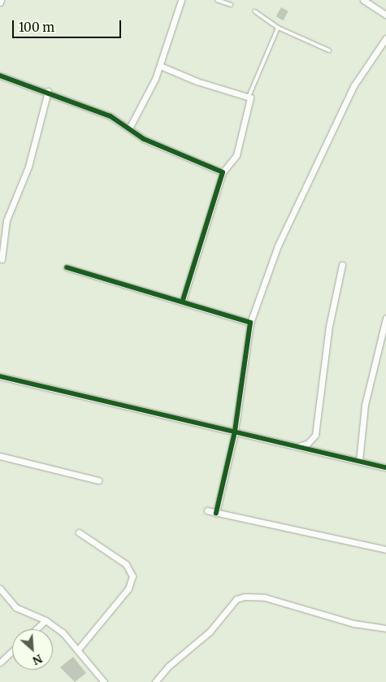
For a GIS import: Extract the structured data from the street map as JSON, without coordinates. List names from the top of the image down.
{
  "scale_bar": "100 m",
  "north": "bottom right"
}
